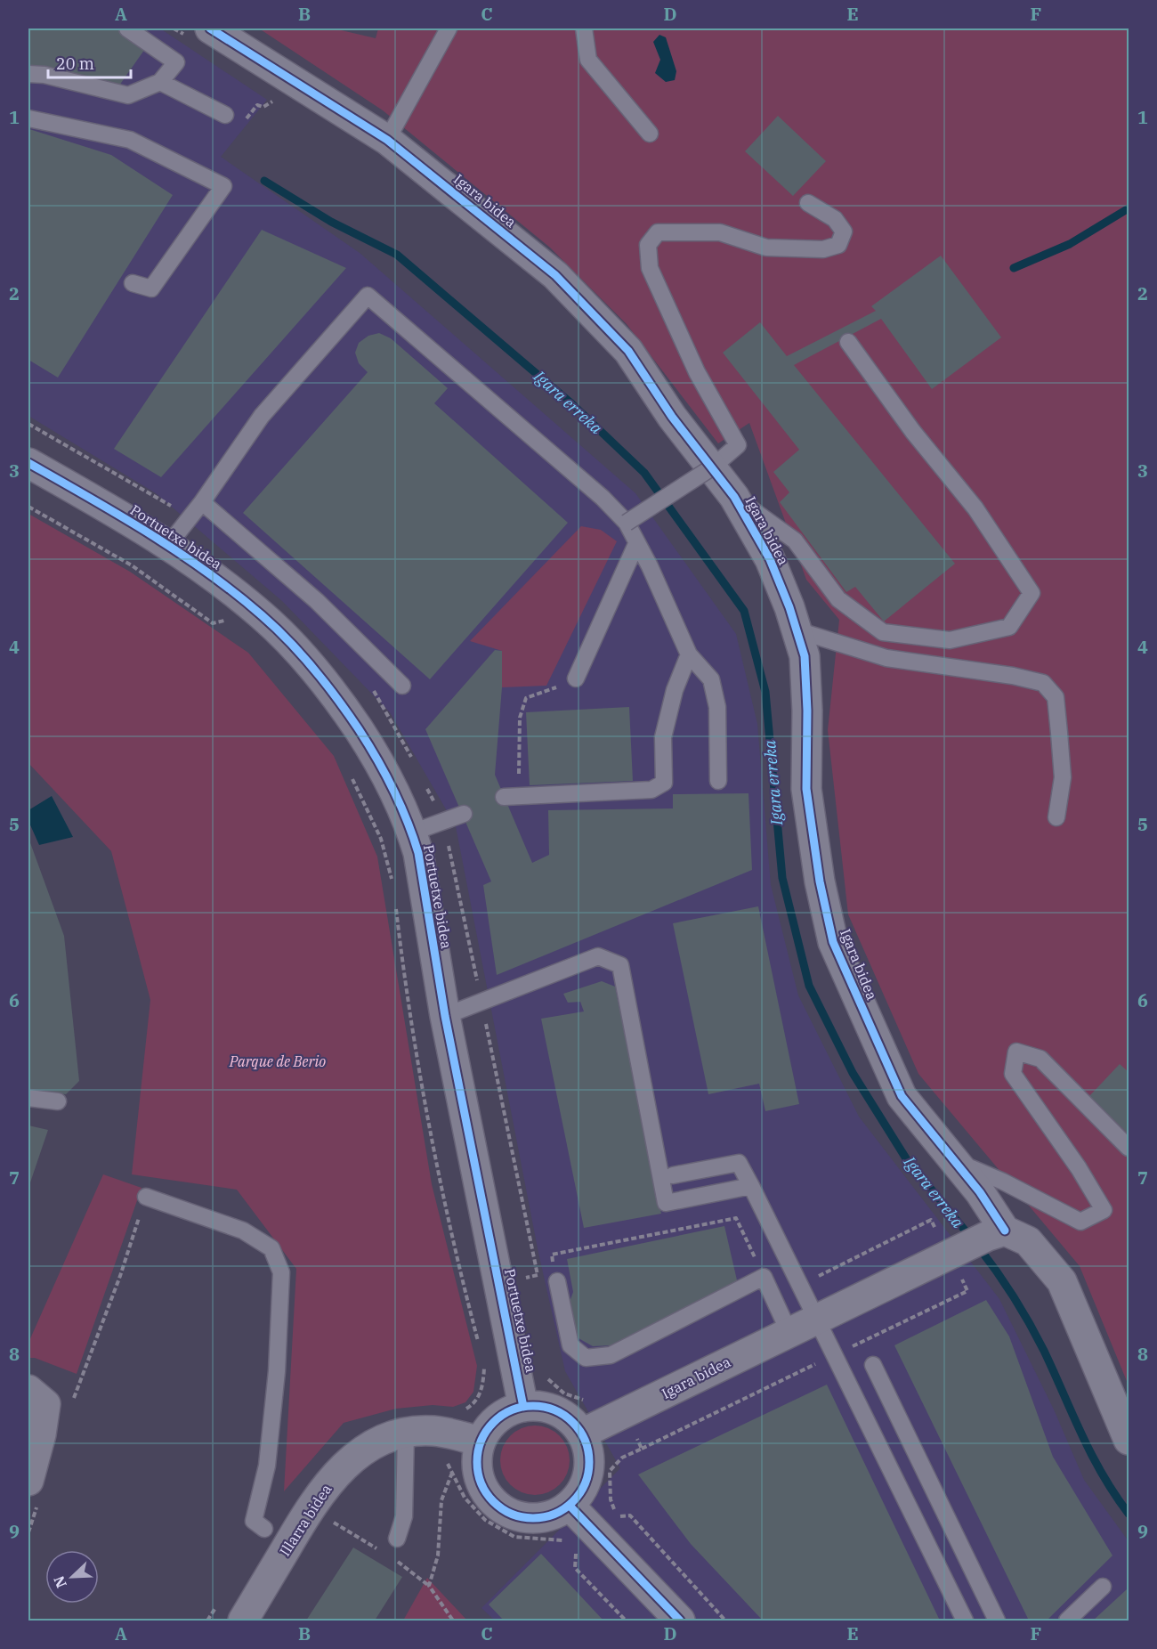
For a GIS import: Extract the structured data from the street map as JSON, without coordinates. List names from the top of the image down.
{
  "streets": {
    "street": ["Igara bidea", "Portuetxe bidea", "Illarra bidea"]
  },
  "crossings": [
    ["Igara bidea", "Portuetxe bidea"],
    ["Igara bidea", "Illarra bidea"],
    ["Portuetxe bidea", "Illarra bidea"]
  ],
  "water": ["Igara erreka"],
  "parks": ["Parque de Berio"],
  "scale_bar": "20 m",
  "north": "bottom left",
  "grid": {
    "columns": [
      "A",
      "B",
      "C",
      "D",
      "E",
      "F"
    ],
    "rows": [
      "1",
      "2",
      "3",
      "4",
      "5",
      "6",
      "7",
      "8",
      "9"
    ]
  }
}
